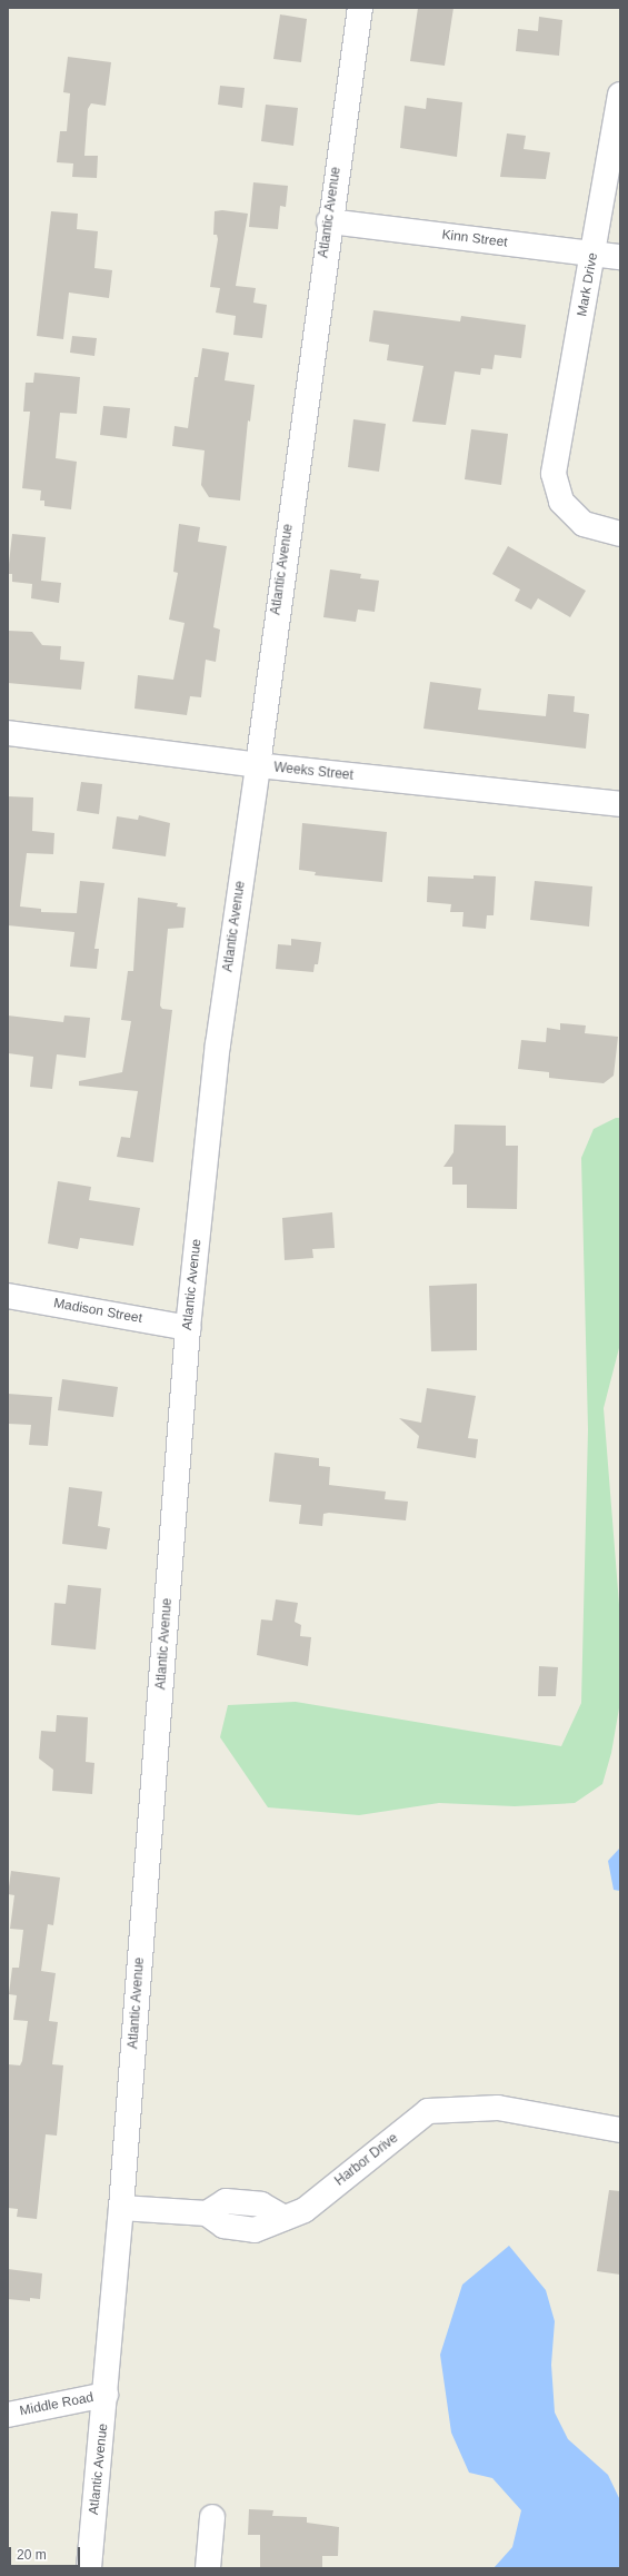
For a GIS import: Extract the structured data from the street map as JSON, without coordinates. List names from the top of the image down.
{
  "streets": {
    "street": [
      "Atlantic Avenue",
      "Kinn Street",
      "Mark Drive",
      "Weeks Street",
      "Madison Street",
      "Harbor Drive",
      "Middle Road"
    ]
  },
  "crossings": [
    ["Atlantic Avenue", "Kinn Street"],
    ["Atlantic Avenue", "Weeks Street"],
    ["Atlantic Avenue", "Madison Street"],
    ["Atlantic Avenue", "Harbor Drive"],
    ["Atlantic Avenue", "Middle Road"],
    ["Kinn Street", "Mark Drive"]
  ],
  "scale_bar": "20 m"
}
